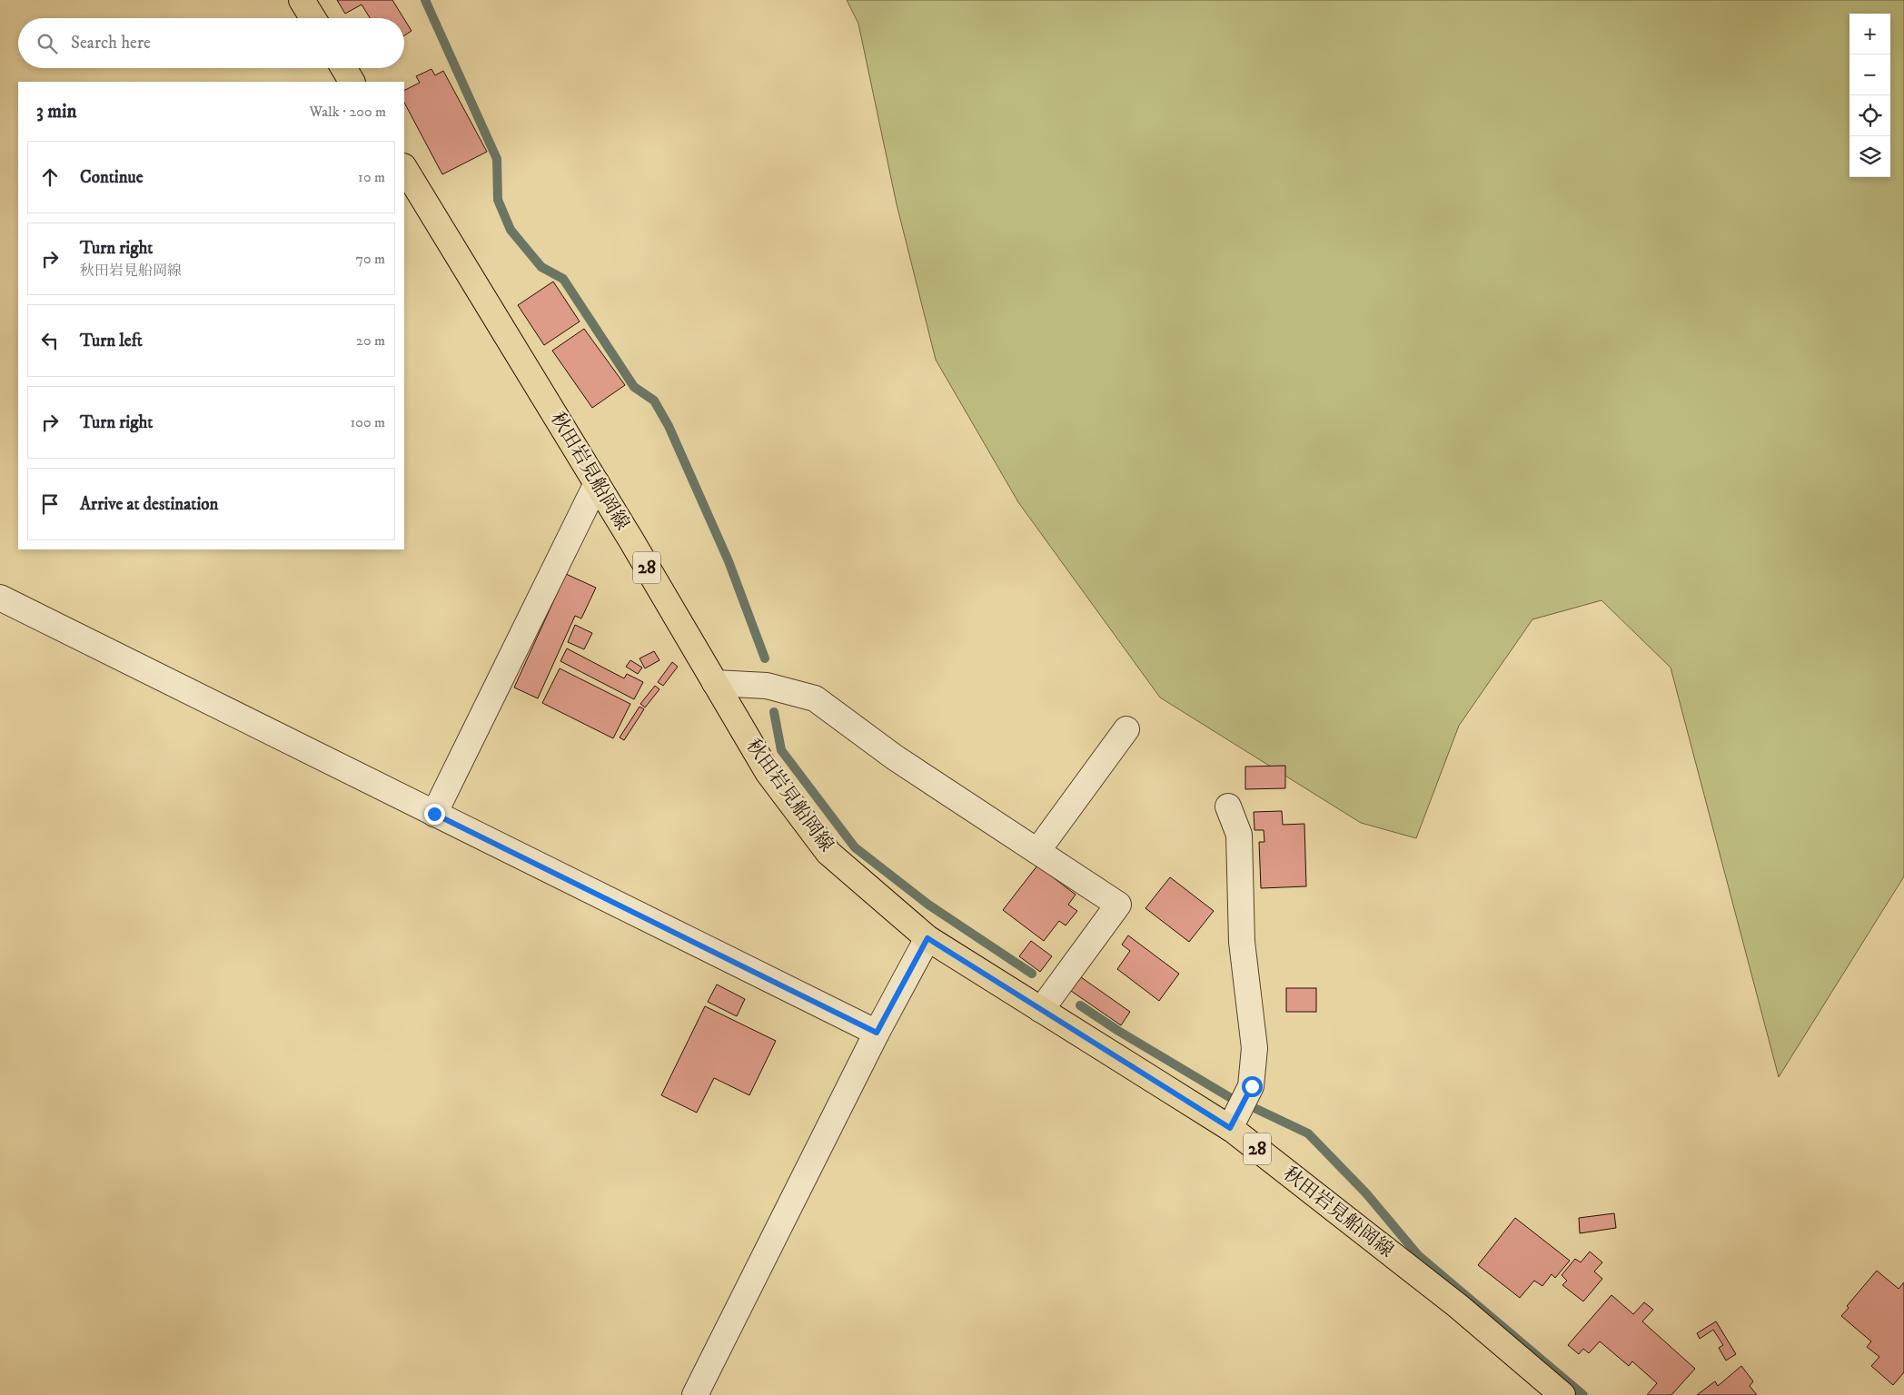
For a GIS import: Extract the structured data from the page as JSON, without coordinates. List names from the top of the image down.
{
  "streets": {
    "main road": ["秋田岩見船岡線", "28"]
  },
  "page": {
    "map_buttons": ["+", "−"],
    "search": "Search here",
    "heading": ["3 min", "Walk · 200 m"],
    "list": [
      ["Continue", "10 m"],
      ["Turn right", "秋田岩見船岡線", "70 m"],
      ["Turn left", "20 m"],
      ["Turn right", "100 m"],
      "Arrive at destination"
    ]
  }
}
